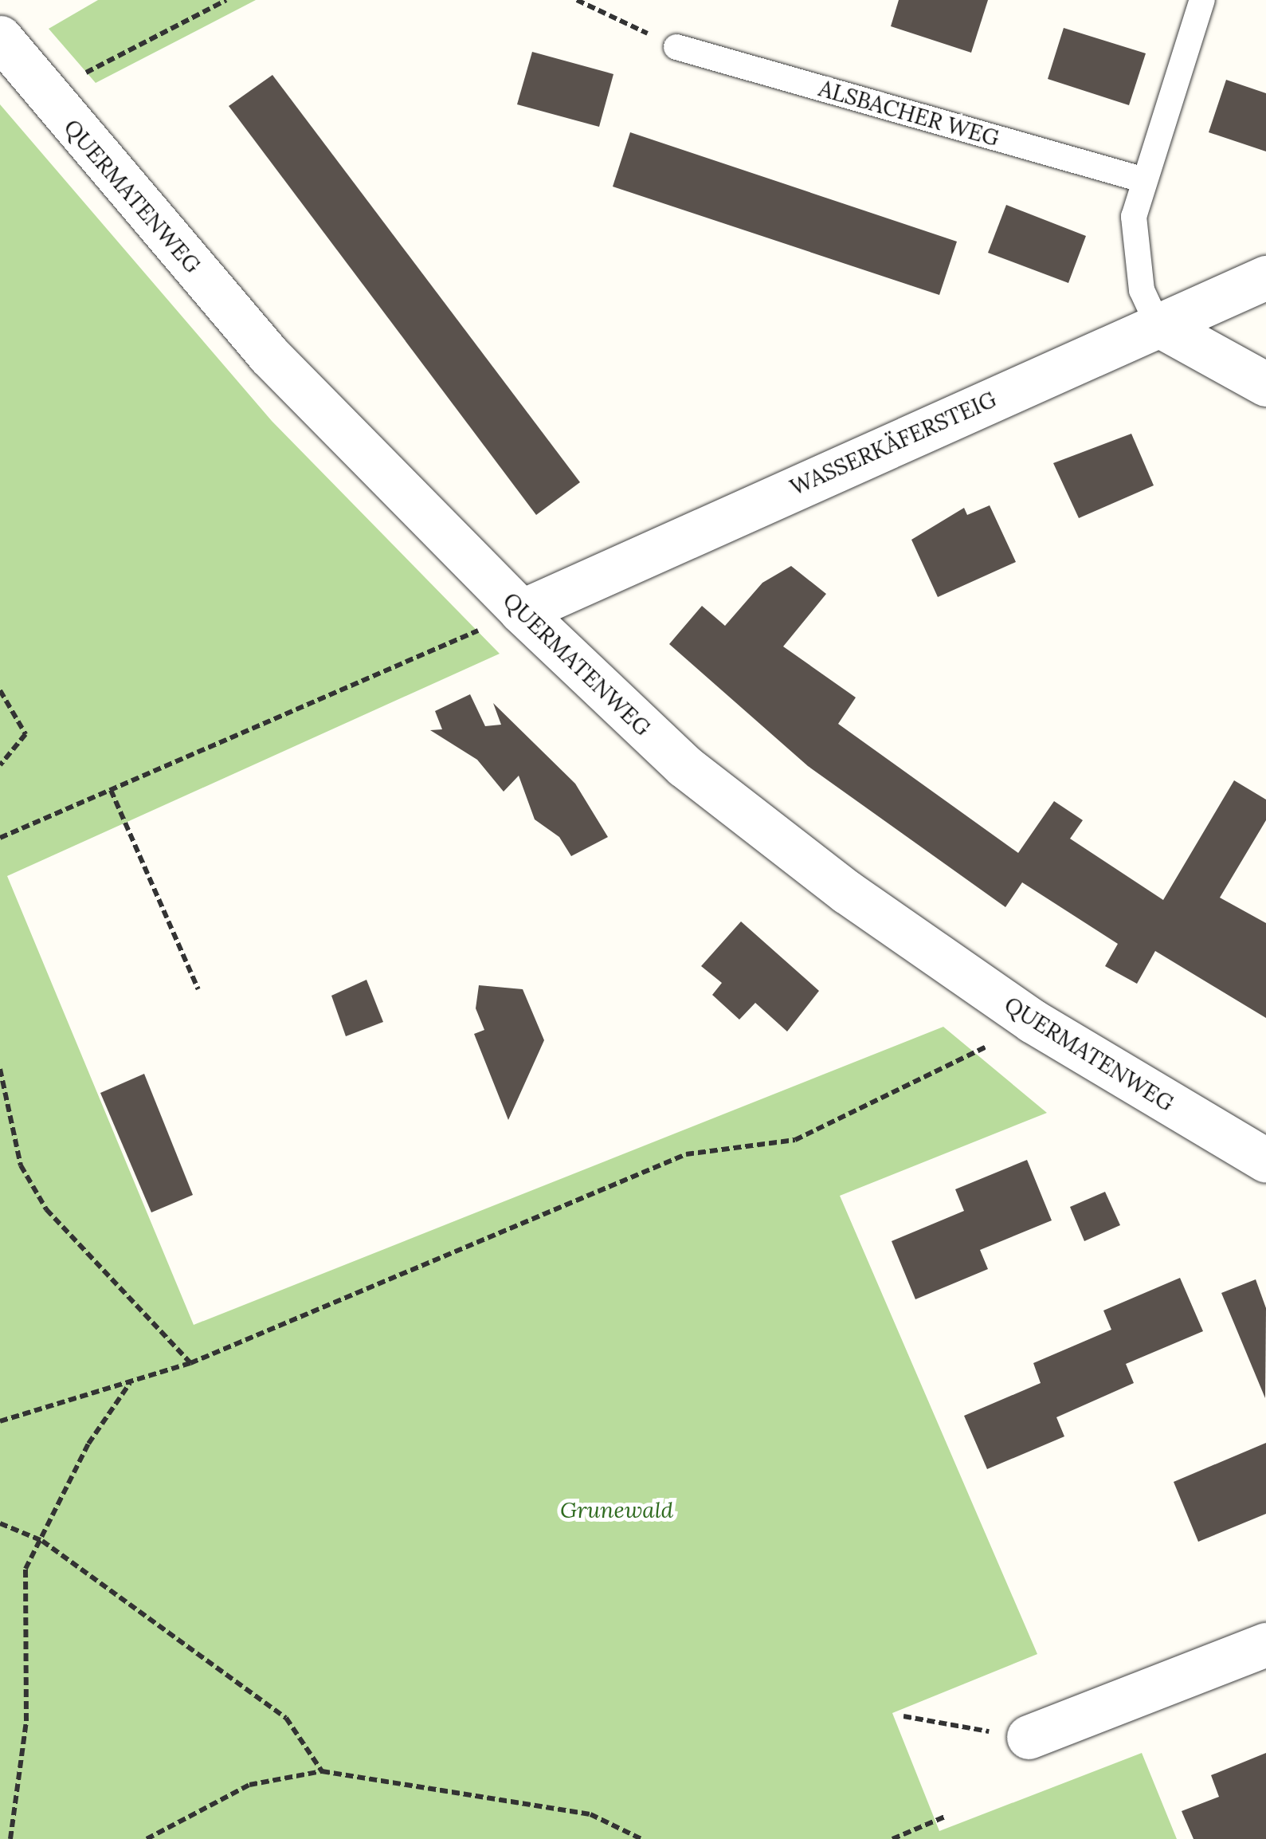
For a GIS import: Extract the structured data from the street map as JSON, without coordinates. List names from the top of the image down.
{
  "streets": {
    "street": ["QUERMATENWEG", "WASSERKÄFERSTEIG"],
    "lane": ["ALSBACHER WEG"]
  },
  "crossings": [
    ["QUERMATENWEG", "WASSERKÄFERSTEIG"]
  ],
  "parks": ["Grunewald"]
}
